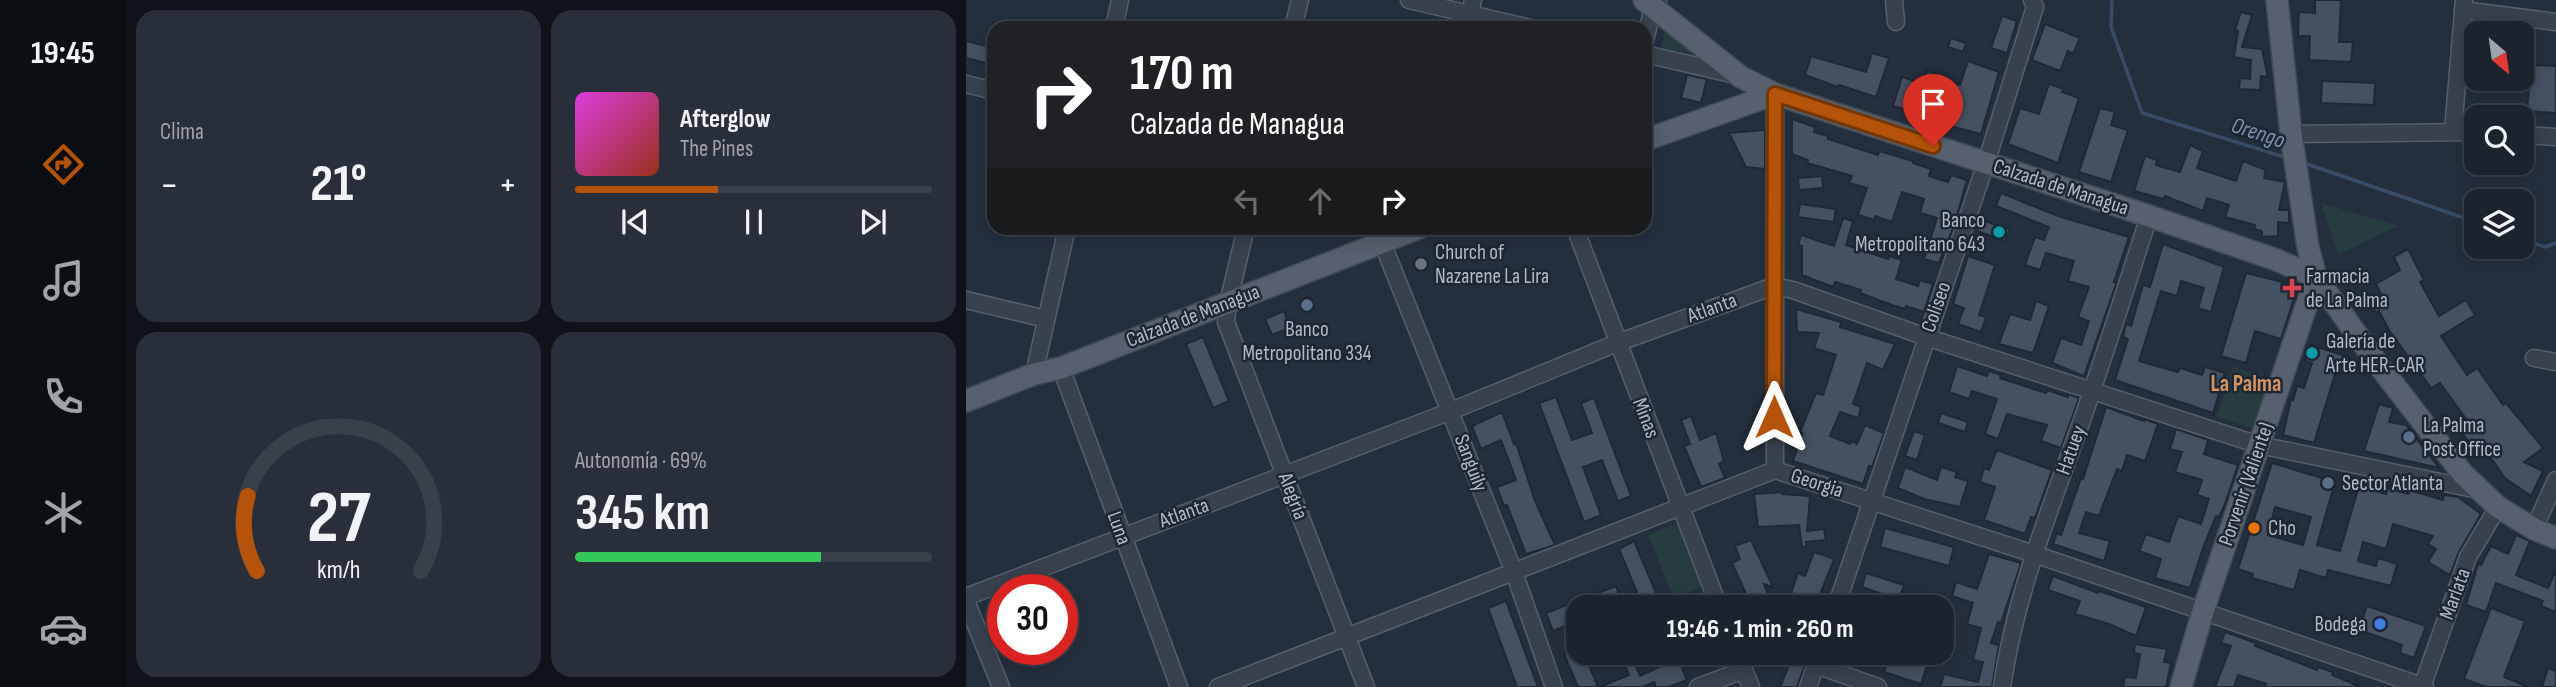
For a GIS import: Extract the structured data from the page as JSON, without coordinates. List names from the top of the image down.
{
  "streets": {
    "main road": ["Calzada de Managua", "Porvenir (Valiente)"],
    "street": [
      "Coliseo",
      "Atlanta",
      "Minas",
      "Hatuey",
      "Sanguily",
      "Georgia",
      "Alegría",
      "Luna",
      "Marlata"
    ]
  },
  "crossings": [
    ["Calzada de Managua", "Coliseo"],
    ["Calzada de Managua", "Hatuey"],
    ["Calzada de Managua", "Sanguily"],
    ["Calzada de Managua", "Porvenir (Valiente)"],
    ["Calzada de Managua", "Alegría"],
    ["Calzada de Managua", "Luna"],
    ["Coliseo", "Georgia"],
    ["Atlanta", "Minas"],
    ["Atlanta", "Sanguily"],
    ["Atlanta", "Alegría"],
    ["Atlanta", "Luna"],
    ["Minas", "Georgia"],
    ["Hatuey", "Georgia"],
    ["Sanguily", "Georgia"],
    ["Georgia", "Porvenir (Valiente)"],
    ["Georgia", "Alegría"],
    ["Georgia", "Marlata"]
  ],
  "districts": ["La Palma"],
  "water": ["Orengo"],
  "places": {
    "other": [
      "Banco Metropolitano 643",
      "Church of Nazarene La Lira",
      "Banco Metropolitano 334",
      "Galería de Arte HER-CAR",
      "La Palma Post Office",
      "Sector Atlanta",
      "Cho",
      "Bodega"
    ],
    "health": ["Farmacia de La Palma"]
  },
  "north": "bottom right",
  "page": {
    "tabs": "19:45",
    "tile": [
      "Clima",
      ["Autonomía · 69%", "345 km"]
    ],
    "turn": ["170 m", "Calzada de Managua"],
    "song": ["Afterglow", "The Pines"],
    "heat": ["−", "21°", "+"],
    "limit": "30",
    "trip": "19:46 · 1 min · 260 m",
    "gauge": ["27", "km/h"]
  }
}
